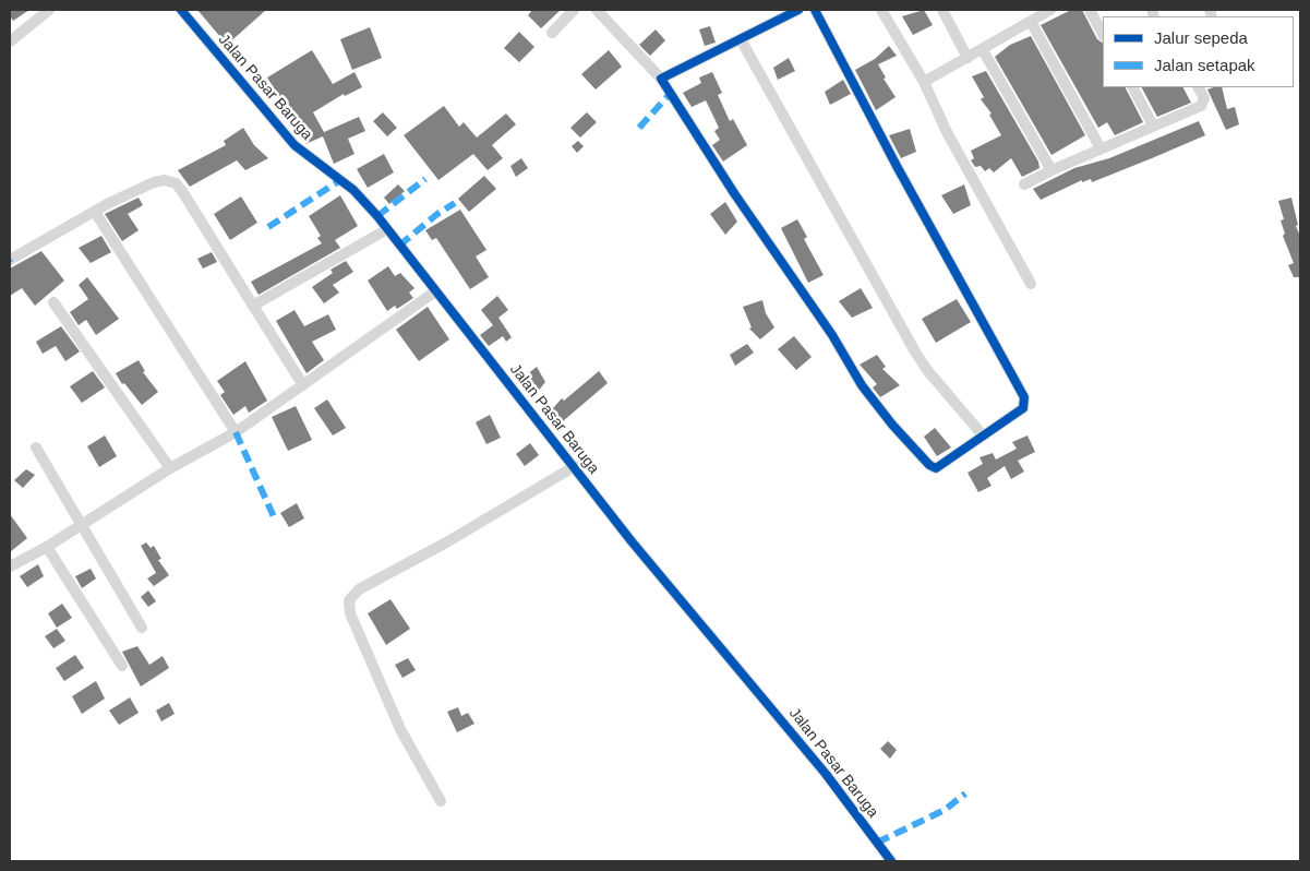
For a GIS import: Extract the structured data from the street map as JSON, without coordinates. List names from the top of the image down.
{
  "streets": {
    "street": ["Jalan Pasar Baruga"]
  },
  "legend": ["Jalur sepeda", "Jalan setapak"]
}
